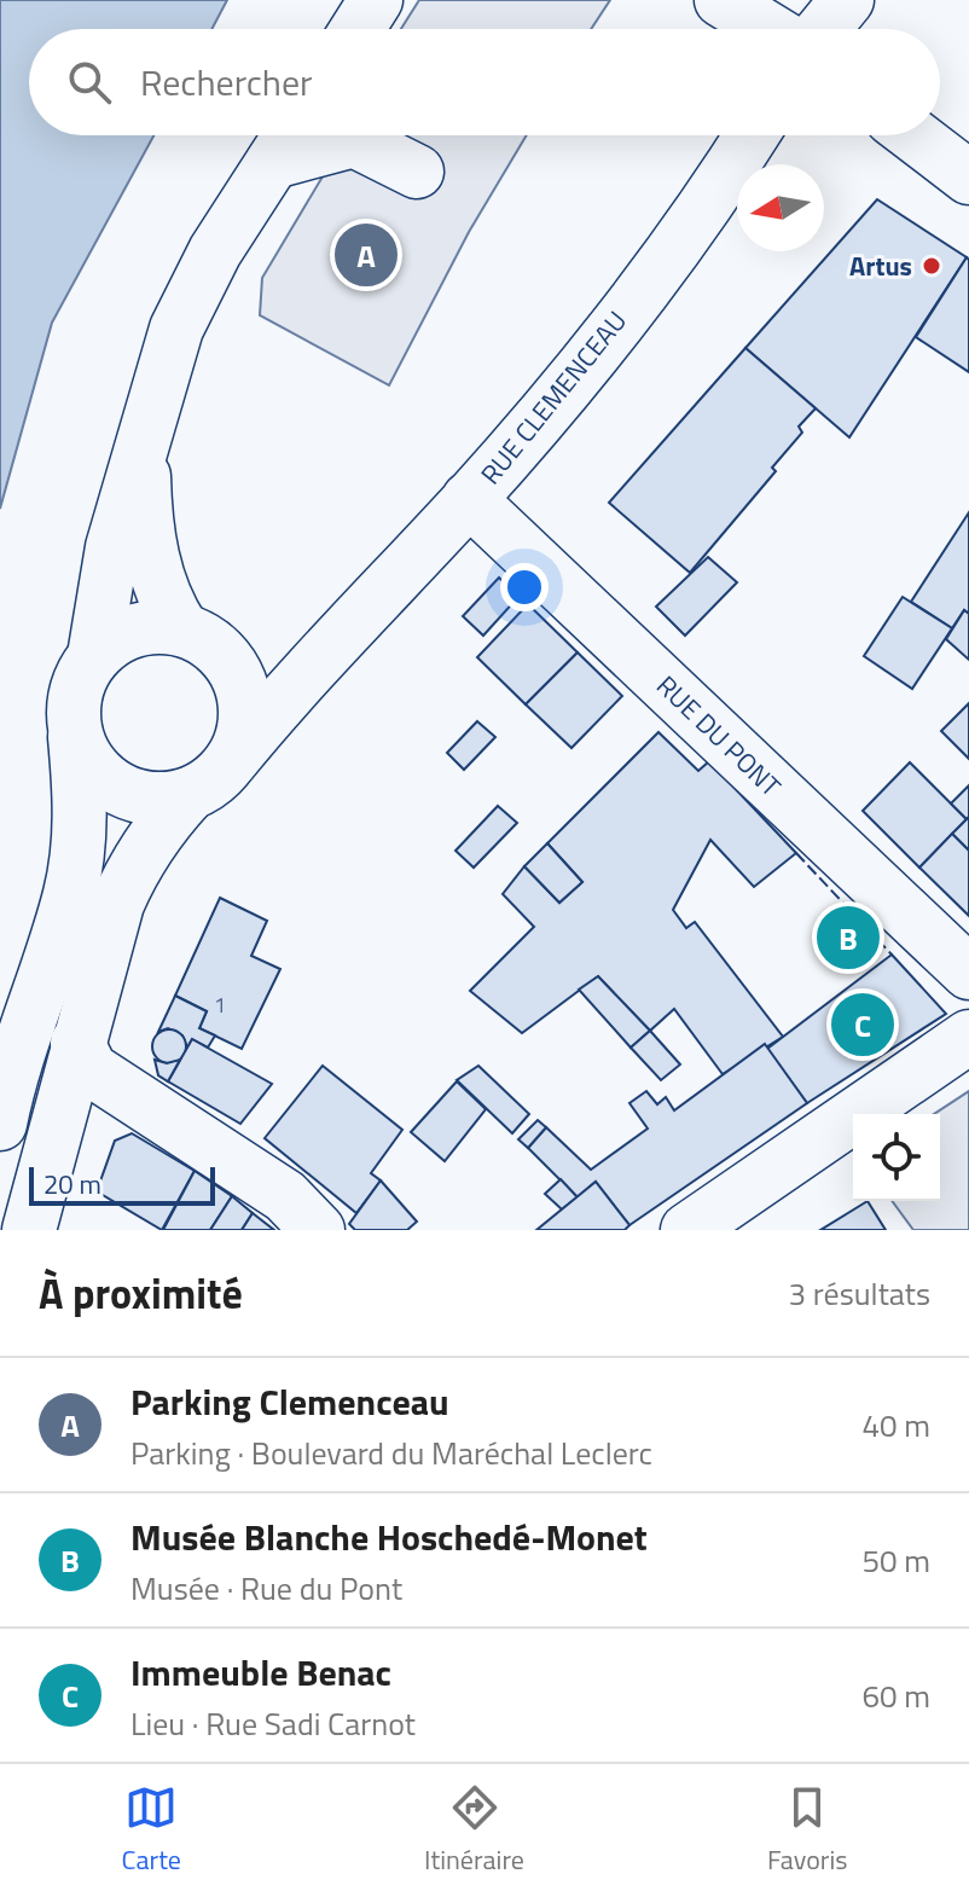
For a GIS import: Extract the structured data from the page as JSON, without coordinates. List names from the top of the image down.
{
  "streets": {
    "main road": ["RUE CLEMENCEAU", "RUE DU PONT"]
  },
  "crossings": [
    ["RUE CLEMENCEAU", "RUE DU PONT"]
  ],
  "places": ["Artus"],
  "house_numbers": ["1"],
  "scale_bar": "20 m",
  "north": "left",
  "page": {
    "search": "Rechercher",
    "pins": ["A", "B", "C"],
    "scale": "20 m",
    "heading": ["À proximité", "3 résultats"],
    "list": [
      {
        "mark": "A",
        "name": "Parking Clemenceau",
        "note": "Parking · Boulevard du Maréchal Leclerc",
        "value": "40 m"
      },
      {
        "mark": "B",
        "name": "Musée Blanche Hoschedé-Monet",
        "note": "Musée · Rue du Pont",
        "value": "50 m"
      },
      {
        "mark": "C",
        "name": "Immeuble Benac",
        "note": "Lieu · Rue Sadi Carnot",
        "value": "60 m"
      }
    ],
    "nav": ["Carte", "Itinéraire", "Favoris"]
  }
}
